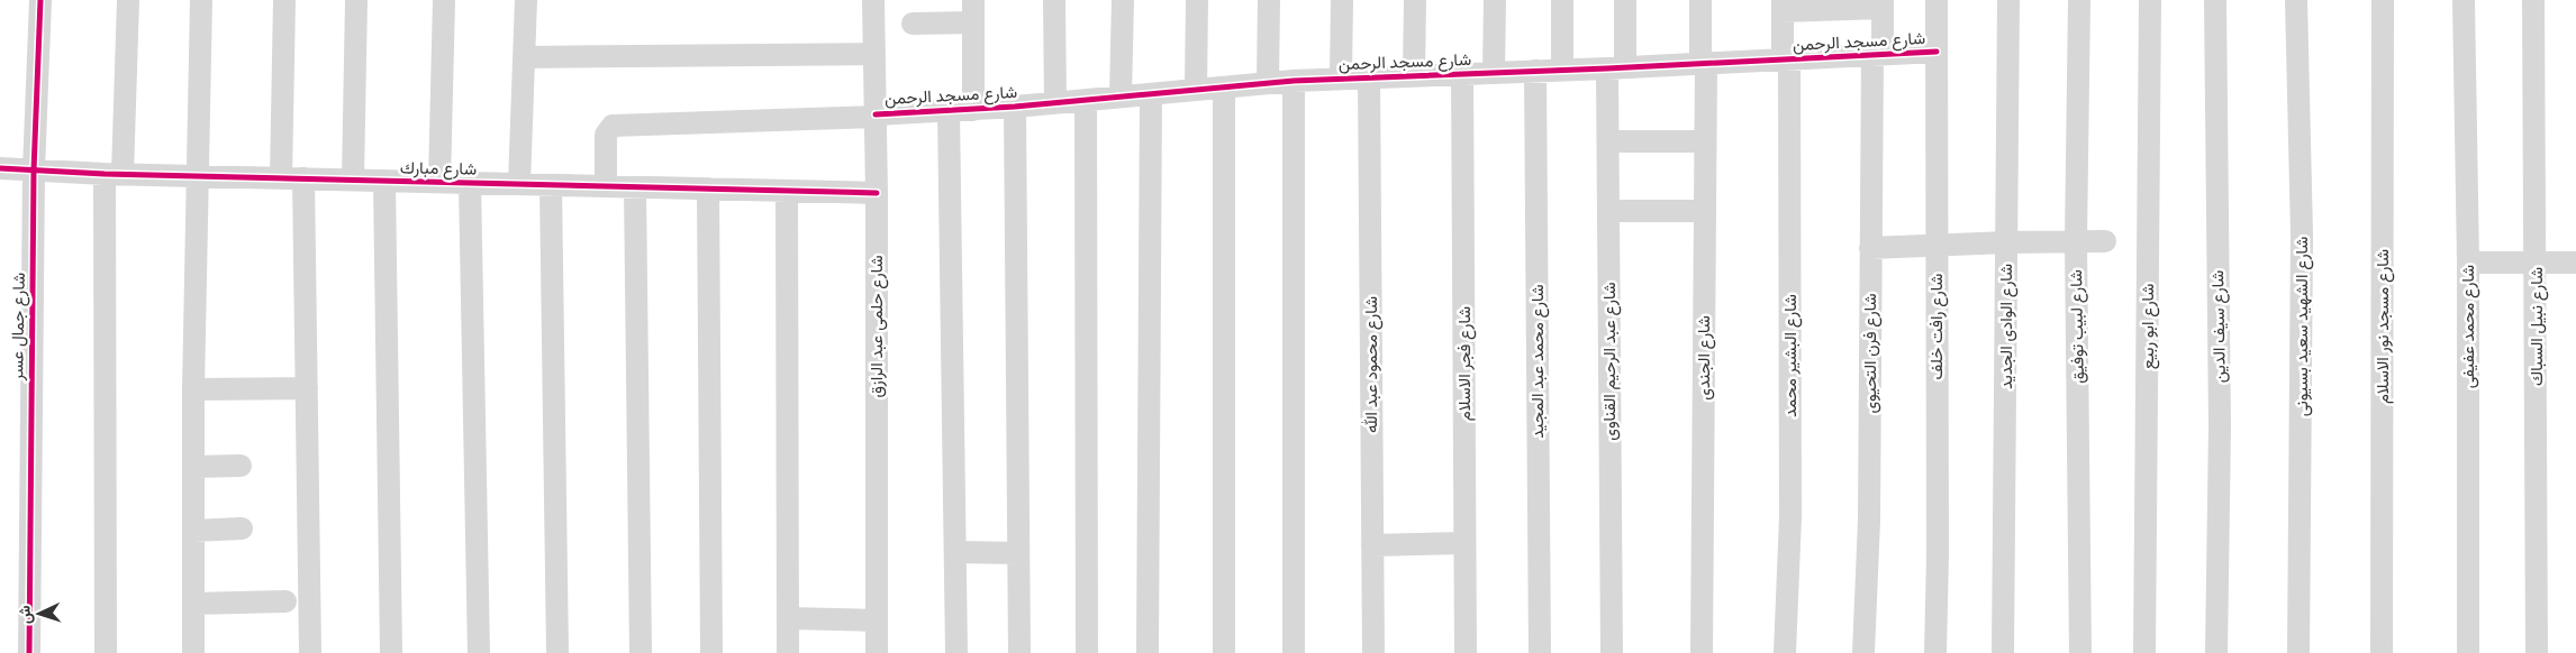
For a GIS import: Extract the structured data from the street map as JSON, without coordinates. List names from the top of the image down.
{
  "streets": {
    "street": [
      "شارع مسجد الرحمن",
      "شارع مبارك",
      "شارع جمال عسر",
      "شارع حلمى عبد الرازق",
      "شارع رافت خلف",
      "شارع الوادى الجديد",
      "شارع لبيب توفيق",
      "شارع ابو ربيع",
      "شارع سيف الدين",
      "شارع الشهيد سعيد بسيونى",
      "شارع مسجد نور الاسلام",
      "شارع محمد عفيفى",
      "شارع نبيل السباك",
      "شارع فرن التحيوى",
      "شارع البشير محمد",
      "شارع الجندى",
      "شارع محمد عبد المجيد",
      "شارع عبد الرحيم القناوى",
      "شارع فجر الاسلام",
      "شارع محمود عبد الله"
    ]
  },
  "crossings": [
    ["شارع مسجد الرحمن", "شارع مبارك"],
    ["شارع مسجد الرحمن", "شارع حلمى عبد الرازق"],
    ["شارع مسجد الرحمن", "شارع رافت خلف"],
    ["شارع مسجد الرحمن", "شارع فرن التحيوى"],
    ["شارع مسجد الرحمن", "شارع البشير محمد"],
    ["شارع مسجد الرحمن", "شارع الجندى"],
    ["شارع مسجد الرحمن", "شارع محمد عبد المجيد"],
    ["شارع مسجد الرحمن", "شارع عبد الرحيم القناوى"],
    ["شارع مسجد الرحمن", "شارع فجر الاسلام"],
    ["شارع مسجد الرحمن", "شارع محمود عبد الله"],
    ["شارع مبارك", "شارع جمال عسر"],
    ["شارع مبارك", "شارع حلمى عبد الرازق"]
  ],
  "north": "left"
}
